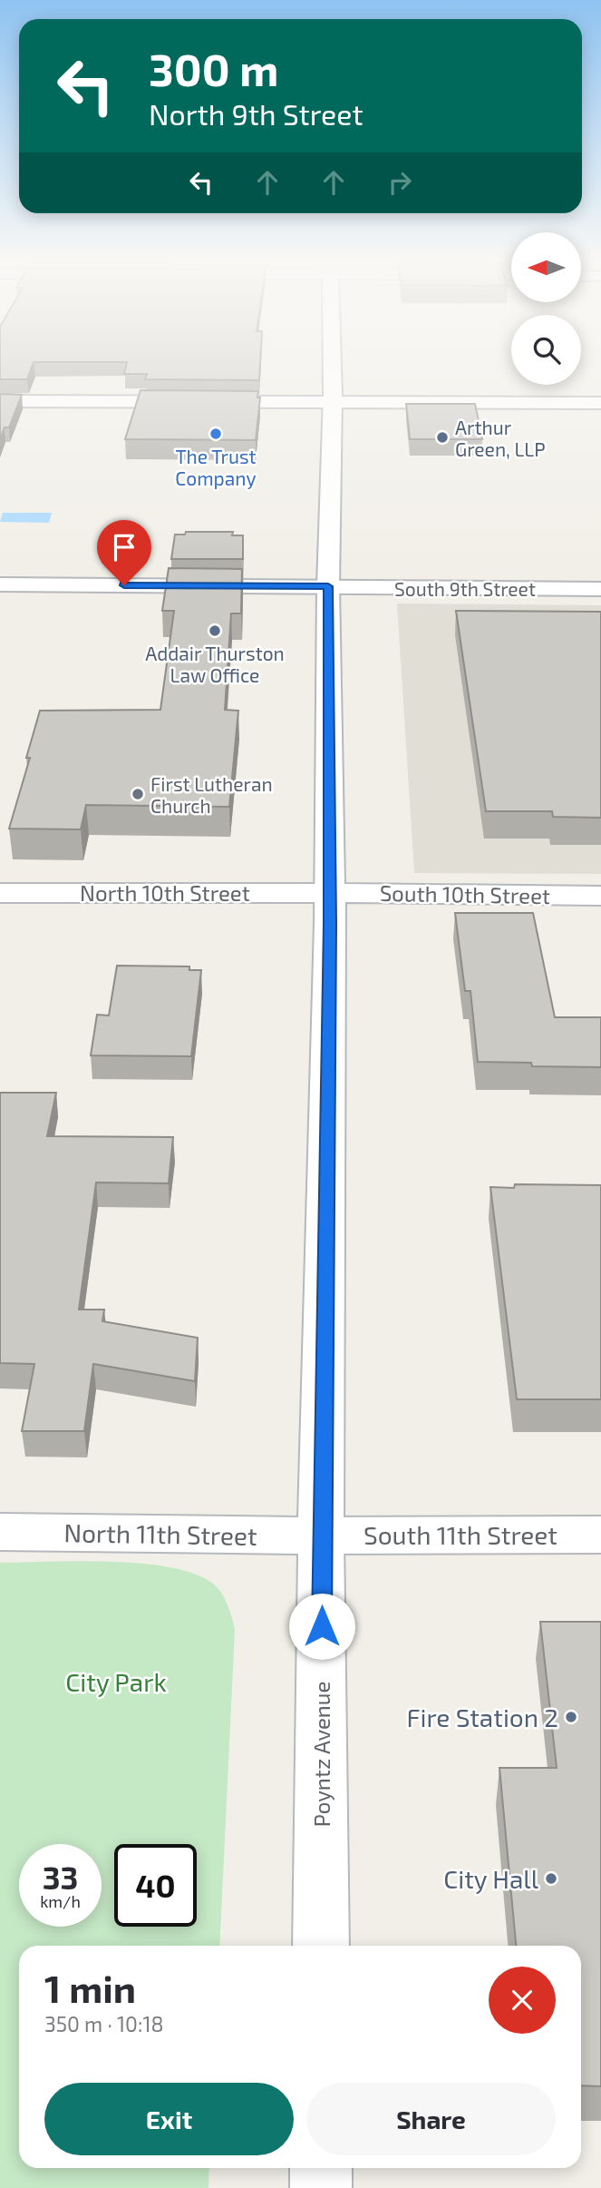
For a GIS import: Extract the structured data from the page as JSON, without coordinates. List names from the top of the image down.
{
  "streets": {
    "street": [
      "South 9th Street",
      "North 10th Street",
      "South 10th Street",
      "North 11th Street",
      "South 11th Street",
      "Poyntz Avenue"
    ]
  },
  "crossings": [
    ["South 9th Street", "Poyntz Avenue"],
    ["North 10th Street", "South 10th Street"],
    ["North 10th Street", "Poyntz Avenue"],
    ["South 10th Street", "Poyntz Avenue"],
    ["North 11th Street", "South 11th Street"],
    ["North 11th Street", "Poyntz Avenue"],
    ["South 11th Street", "Poyntz Avenue"]
  ],
  "parks": ["City Park"],
  "places": [
    "The Trust Company",
    "Arthur Green, LLP",
    "Addair Thurston Law Office",
    "First Lutheran Church",
    "Fire Station 2",
    "City Hall"
  ],
  "north": "left",
  "page": {
    "turn": ["300 m", "North 9th Street"],
    "speed": "33 km/h",
    "limit": "40",
    "heading": ["1 min", "350 m · 10:18"],
    "buttons": ["Exit", "Share"]
  }
}
